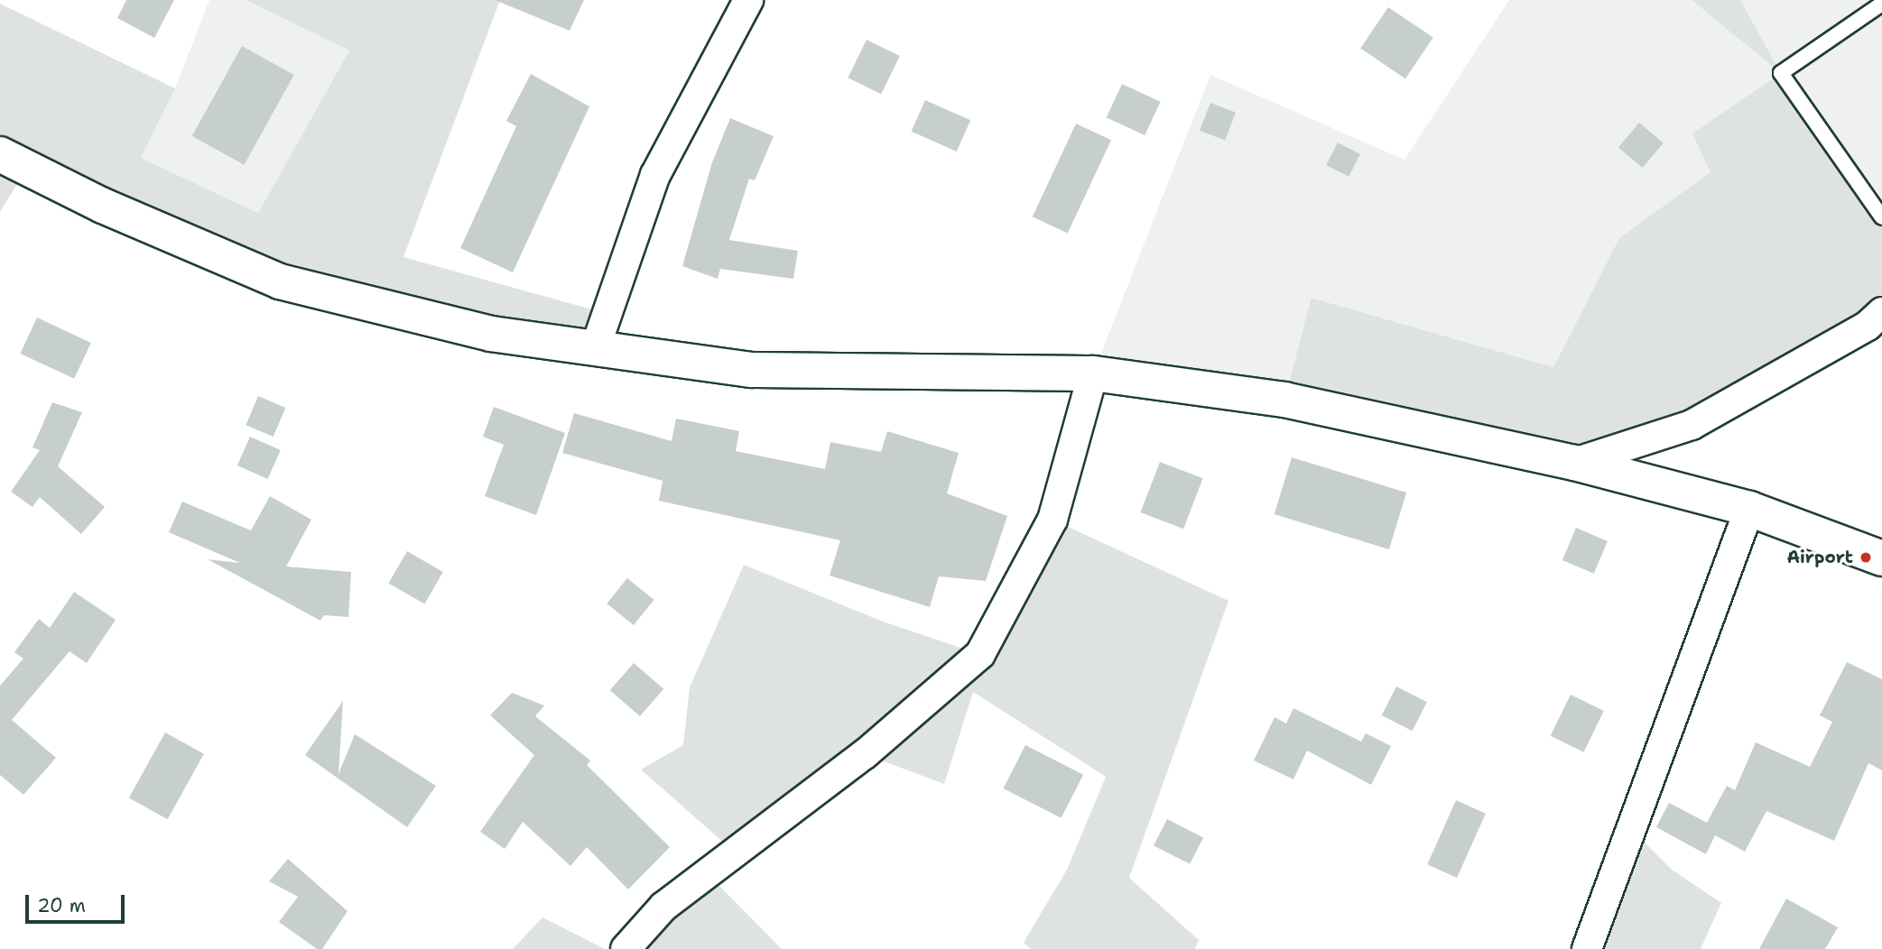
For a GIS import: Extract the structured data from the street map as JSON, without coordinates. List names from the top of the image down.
{
  "places": ["Airport"],
  "scale_bar": "20 m"
}
